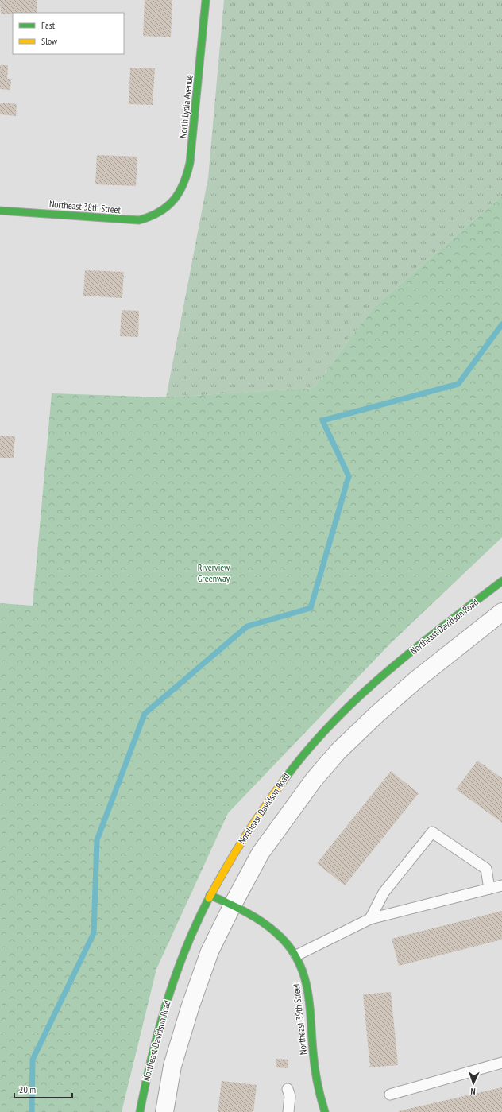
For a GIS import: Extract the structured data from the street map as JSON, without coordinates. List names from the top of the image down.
{
  "streets": {
    "street": [
      "North Lydia Avenue",
      "Northeast 38th Street",
      "Northeast Davidson Road",
      "Northeast 39th Street"
    ]
  },
  "crossings": [
    ["North Lydia Avenue", "Northeast 38th Street"],
    ["Northeast Davidson Road", "Northeast 39th Street"]
  ],
  "parks": ["Riverview Greenway"],
  "legend": ["Fast", "Slow"],
  "scale_bar": "20 m",
  "north": "bottom"
}
